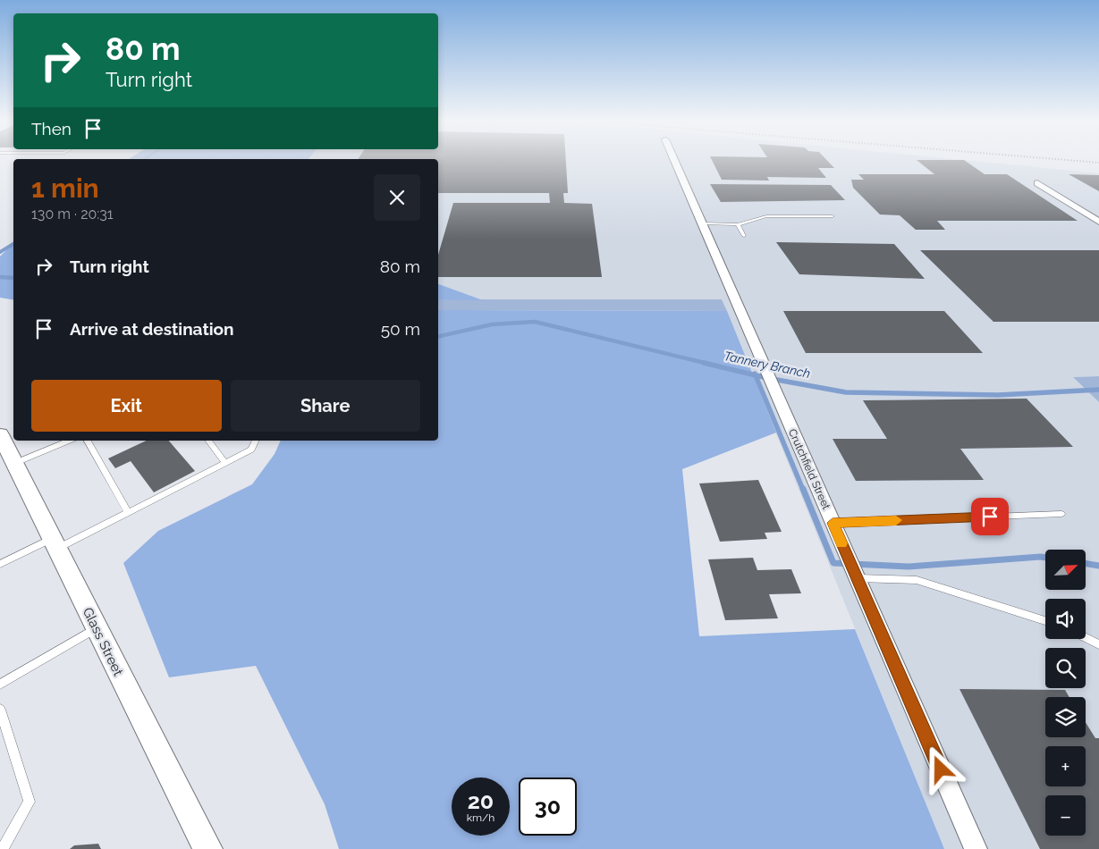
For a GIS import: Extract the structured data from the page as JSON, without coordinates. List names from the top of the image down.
{
  "streets": {
    "street": ["Crutchfield Street", "Glass Street"]
  },
  "water": ["Tannery Branch"],
  "north": "top right",
  "page": {
    "turn": ["80 m", "Turn right"],
    "then": "Then",
    "heading": ["1 min", "130 m · 20:31"],
    "list": [
      {
        "name": "Turn right",
        "value": "80 m"
      },
      {
        "name": "Arrive at destination",
        "value": "50 m"
      }
    ],
    "buttons": ["Exit", "Share"],
    "map_buttons": ["+", "−"],
    "speed": "20 km/h",
    "limit": "30"
  }
}
